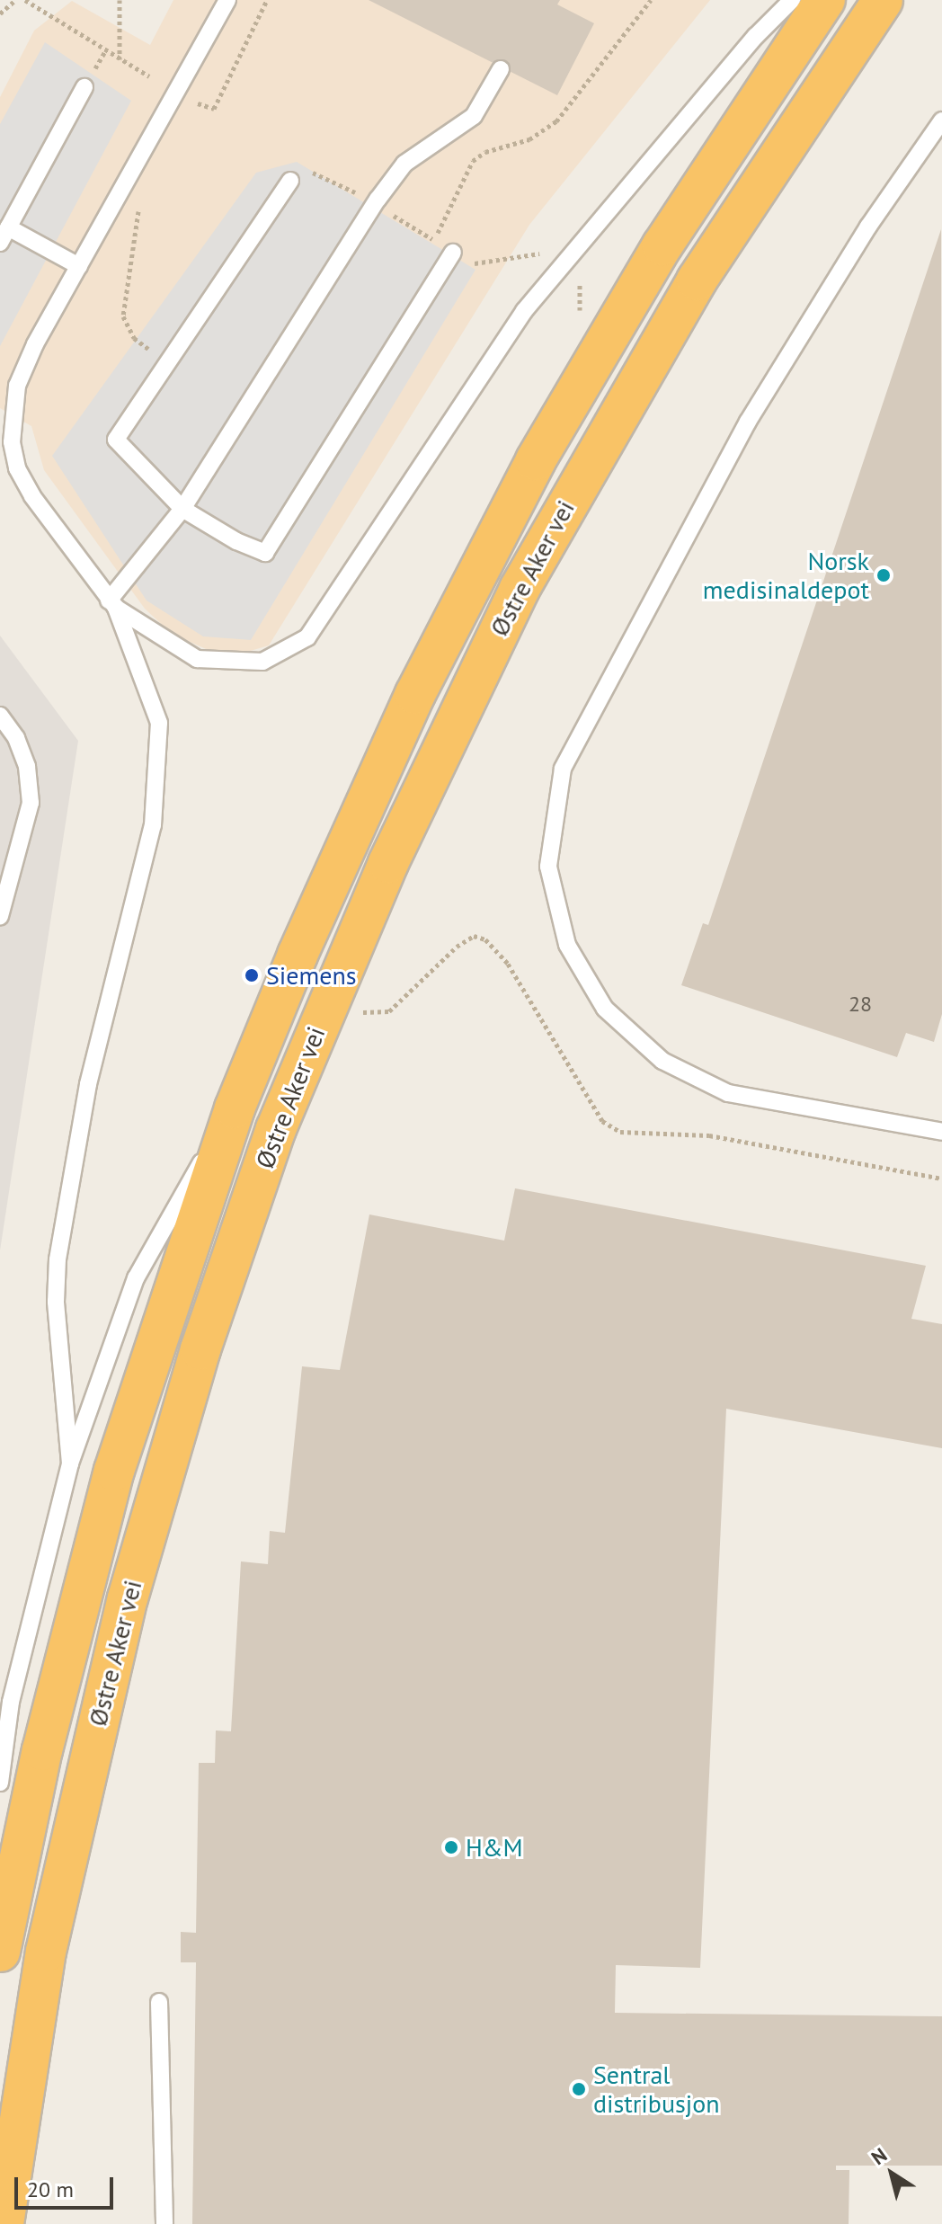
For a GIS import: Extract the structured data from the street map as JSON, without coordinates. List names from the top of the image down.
{
  "streets": {
    "highway": ["Østre Aker vei"]
  },
  "places": [
    "Norsk medisinaldepot",
    "Siemens",
    "H&M",
    "Sentral distribusjon"
  ],
  "house_numbers": ["28"],
  "scale_bar": "20 m",
  "north": "top left"
}
